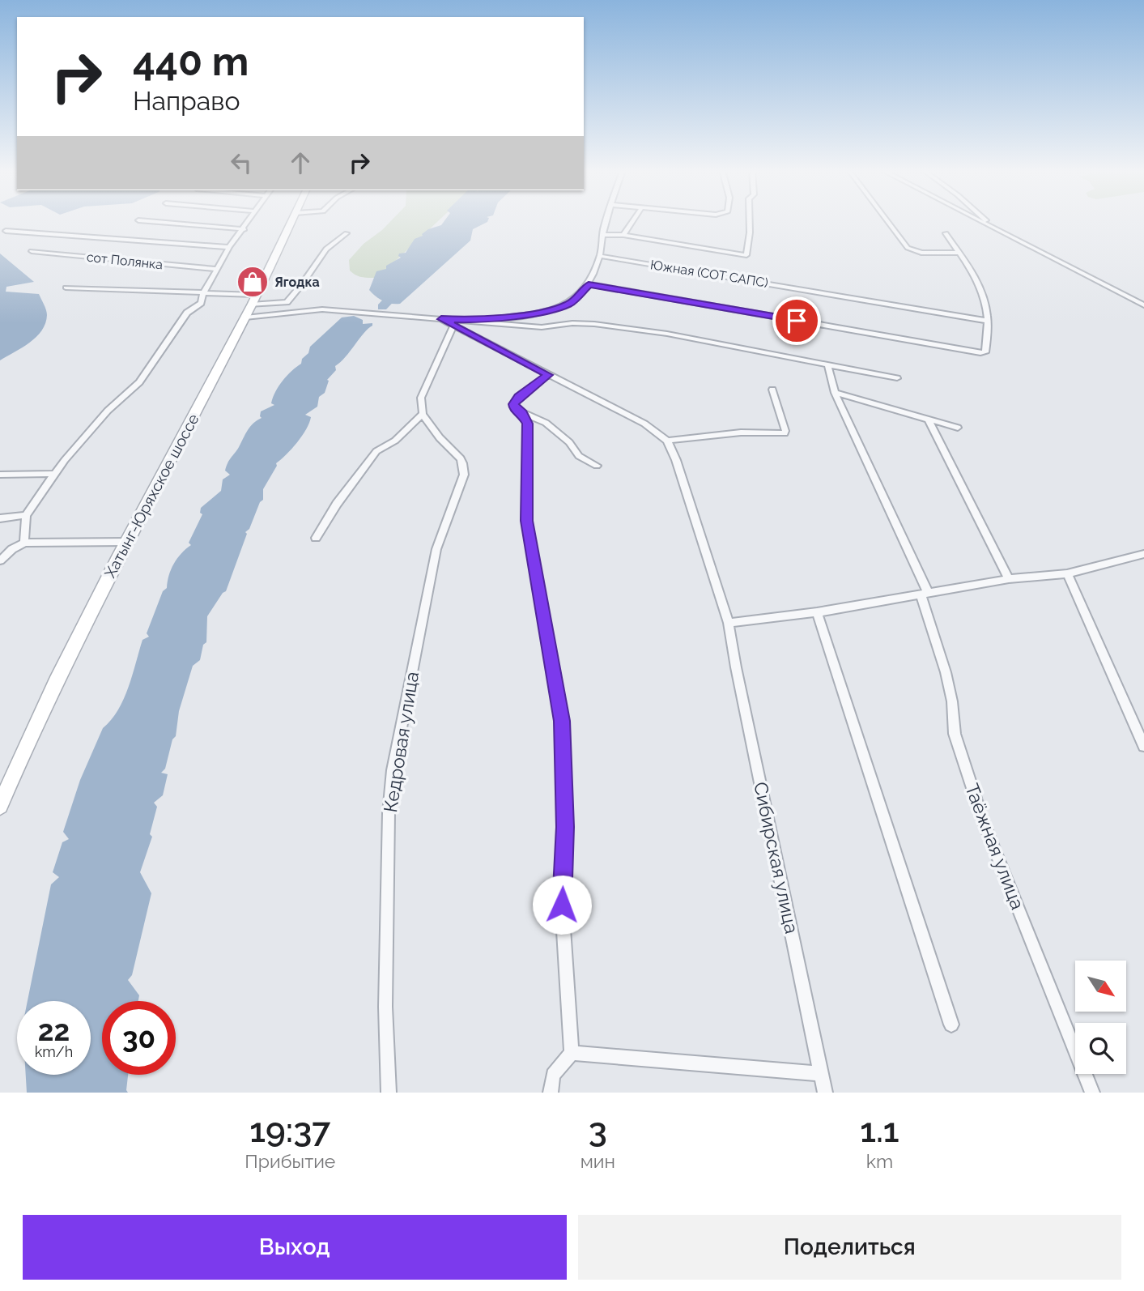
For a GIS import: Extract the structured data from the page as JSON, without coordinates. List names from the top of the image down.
{
  "streets": {
    "main road": ["Хатынг-Юряхское шоссе"],
    "street": [
      "сот Полянка",
      "Южная (СОТ САПС)",
      "Кедровая улица",
      "Таёжная улица",
      "Сибирская улица"
    ]
  },
  "places": {
    "shop": ["Ягодка"]
  },
  "north": "bottom right",
  "page": {
    "turn": ["440 m", "Направо"],
    "speed": "22 km/h",
    "limit": "30",
    "eta": [
      "19:37",
      "Прибытие",
      "3",
      "мин",
      "1.1",
      "km"
    ],
    "buttons": ["Выход", "Поделиться"]
  }
}
